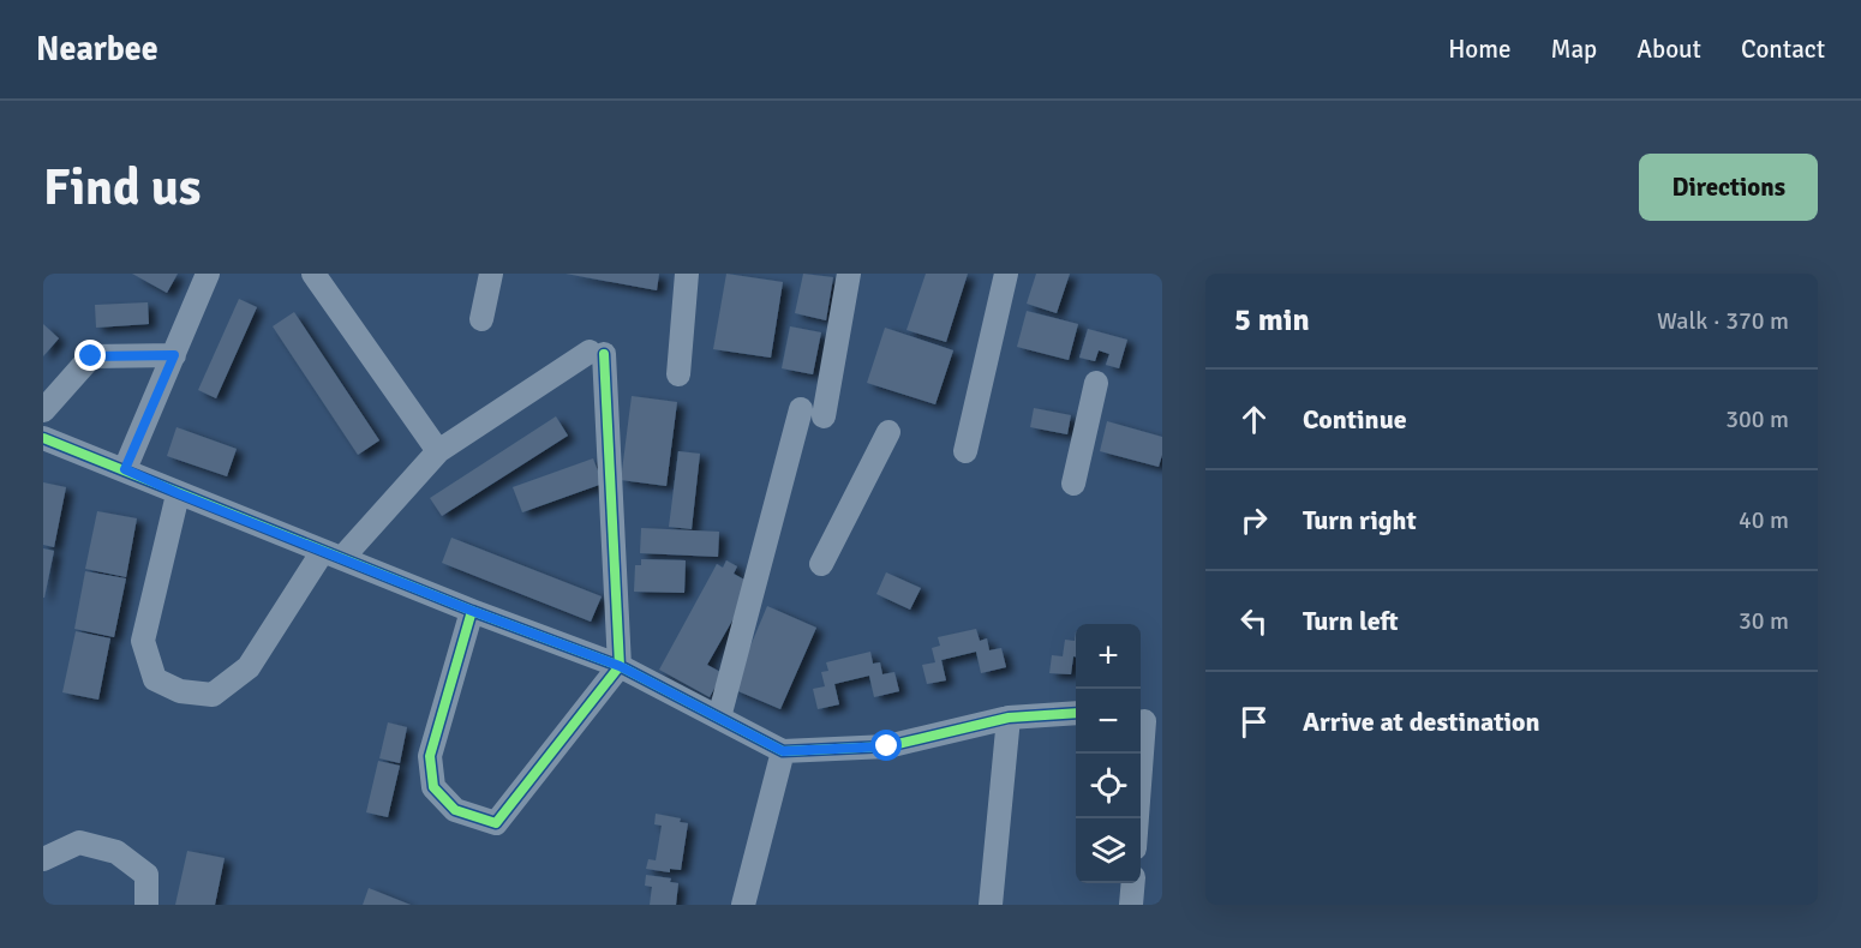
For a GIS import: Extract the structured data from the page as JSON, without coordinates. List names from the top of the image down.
{
  "page": {
    "header": "Nearbee",
    "nav": [
      "Home",
      "Map",
      "About",
      "Contact"
    ],
    "buttons": "Directions",
    "title": "Find us",
    "heading": ["5 min", "Walk · 370 m"],
    "list": [
      ["Continue", "300 m"],
      ["Turn right", "40 m"],
      ["Turn left", "30 m"],
      "Arrive at destination"
    ],
    "map_buttons": ["+", "−"]
  }
}
